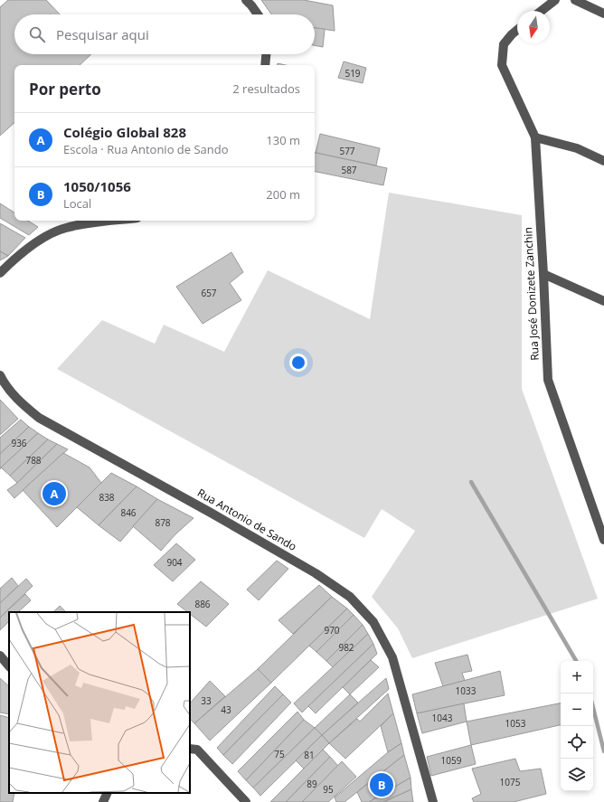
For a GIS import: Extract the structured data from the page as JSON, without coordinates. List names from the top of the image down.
{
  "streets": {
    "street": ["Rua José Donizete Zanchin", "Rua Antonio de Sando"]
  },
  "house_numbers": [
    "519",
    "577",
    "587",
    "657",
    "936",
    "788",
    "838",
    "846",
    "878",
    "904",
    "886",
    "970",
    "982",
    "1033",
    "33",
    "43",
    "1043",
    "1053",
    "75",
    "81",
    "1059",
    "1075",
    "89",
    "95"
  ],
  "north": "bottom",
  "page": {
    "search": "Pesquisar aqui",
    "heading": ["Por perto", "2 resultados"],
    "list": [
      {
        "mark": "A",
        "name": "Colégio Global 828",
        "note": "Escola · Rua Antonio de Sando",
        "value": "130 m"
      },
      {
        "mark": "B",
        "name": "1050/1056",
        "note": "Local",
        "value": "200 m"
      }
    ],
    "pins": ["A", "B"],
    "map_buttons": ["+", "−"]
  }
}
